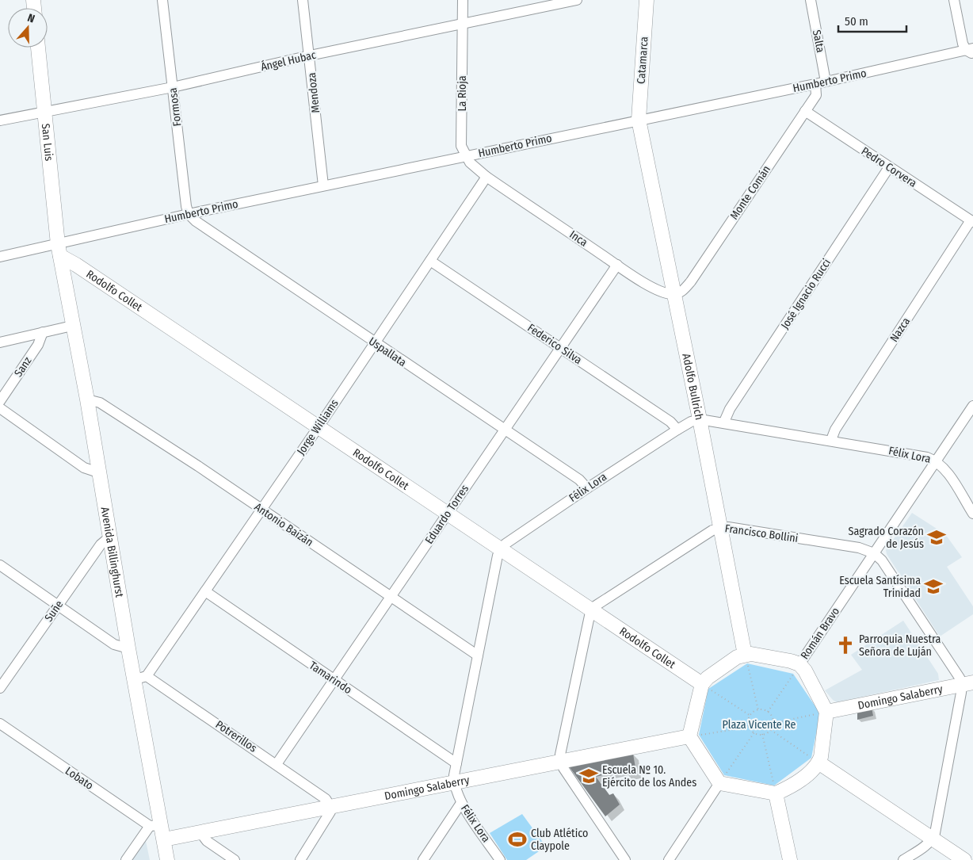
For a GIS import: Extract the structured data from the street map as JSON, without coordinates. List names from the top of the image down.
{
  "streets": {
    "street": [
      "Salta",
      "Catamarca",
      "Ángel Hubac",
      "Humberto Primo",
      "Mendoza",
      "La Rioja",
      "Formosa",
      "San Luis",
      "Pedro Corvera",
      "Monte Comán",
      "Inca",
      "Rodolfo Collet",
      "José Ignacio Rucci",
      "Nazca",
      "Federico Silva",
      "Uspallata",
      "Sanz",
      "Adolfo Bullrich",
      "Jorge Williams",
      "Félix Lora",
      "Eduardo Torres",
      "Antonio Baizán",
      "Francisco Bollini",
      "Avenida Billinghurst",
      "Suñe",
      "Román Bravo",
      "Tamarindo",
      "Domingo Salaberry",
      "Potrerillos",
      "Lobato"
    ]
  },
  "crossings": [
    ["Salta", "Humberto Primo"],
    ["Catamarca", "Humberto Primo"],
    ["Catamarca", "Adolfo Bullrich"],
    ["Ángel Hubac", "Mendoza"],
    ["Ángel Hubac", "La Rioja"],
    ["Ángel Hubac", "Formosa"],
    ["Ángel Hubac", "San Luis"],
    ["Humberto Primo", "Mendoza"],
    ["Humberto Primo", "La Rioja"],
    ["Humberto Primo", "Formosa"],
    ["Humberto Primo", "San Luis"],
    ["Humberto Primo", "Monte Comán"],
    ["Humberto Primo", "Rodolfo Collet"],
    ["Humberto Primo", "Uspallata"],
    ["Humberto Primo", "Adolfo Bullrich"],
    ["Humberto Primo", "Avenida Billinghurst"],
    ["La Rioja", "Inca"],
    ["La Rioja", "Jorge Williams"],
    ["Formosa", "Uspallata"],
    ["San Luis", "Rodolfo Collet"],
    ["San Luis", "Avenida Billinghurst"],
    ["Pedro Corvera", "Monte Comán"],
    ["Pedro Corvera", "José Ignacio Rucci"],
    ["Pedro Corvera", "Nazca"],
    ["Monte Comán", "Inca"],
    ["Monte Comán", "Adolfo Bullrich"],
    ["Inca", "Adolfo Bullrich"],
    ["Inca", "Jorge Williams"],
    ["Inca", "Eduardo Torres"],
    ["Rodolfo Collet", "Jorge Williams"],
    ["Rodolfo Collet", "Félix Lora"],
    ["Rodolfo Collet", "Eduardo Torres"],
    ["Rodolfo Collet", "Francisco Bollini"],
    ["Rodolfo Collet", "Avenida Billinghurst"],
    ["José Ignacio Rucci", "Félix Lora"],
    ["Nazca", "Félix Lora"],
    ["Federico Silva", "Jorge Williams"],
    ["Federico Silva", "Félix Lora"],
    ["Federico Silva", "Eduardo Torres"],
    ["Uspallata", "Jorge Williams"],
    ["Uspallata", "Félix Lora"],
    ["Uspallata", "Eduardo Torres"],
    ["Adolfo Bullrich", "Félix Lora"],
    ["Adolfo Bullrich", "Francisco Bollini"],
    ["Jorge Williams", "Antonio Baizán"],
    ["Jorge Williams", "Avenida Billinghurst"],
    ["Jorge Williams", "Tamarindo"],
    ["Jorge Williams", "Potrerillos"],
    ["Félix Lora", "Román Bravo"],
    ["Félix Lora", "Domingo Salaberry"],
    ["Eduardo Torres", "Antonio Baizán"],
    ["Eduardo Torres", "Tamarindo"],
    ["Eduardo Torres", "Potrerillos"],
    ["Antonio Baizán", "Avenida Billinghurst"],
    ["Francisco Bollini", "Román Bravo"],
    ["Avenida Billinghurst", "Suñe"],
    ["Avenida Billinghurst", "Domingo Salaberry"],
    ["Avenida Billinghurst", "Potrerillos"],
    ["Avenida Billinghurst", "Lobato"],
    ["Domingo Salaberry", "Potrerillos"]
  ],
  "parks": ["Plaza Vicente Re"],
  "places": {
    "school or university": ["Sagrado Corazón de Jesús", "Escuela Santísima Trinidad", "Escuela Nº 10. Ejército de los Andes"],
    "church": ["Parroquia Nuestra Señora de Luján"],
    "sports": ["Club Atlético Claypole"]
  },
  "scale_bar": "50 m",
  "north": "top"
}
